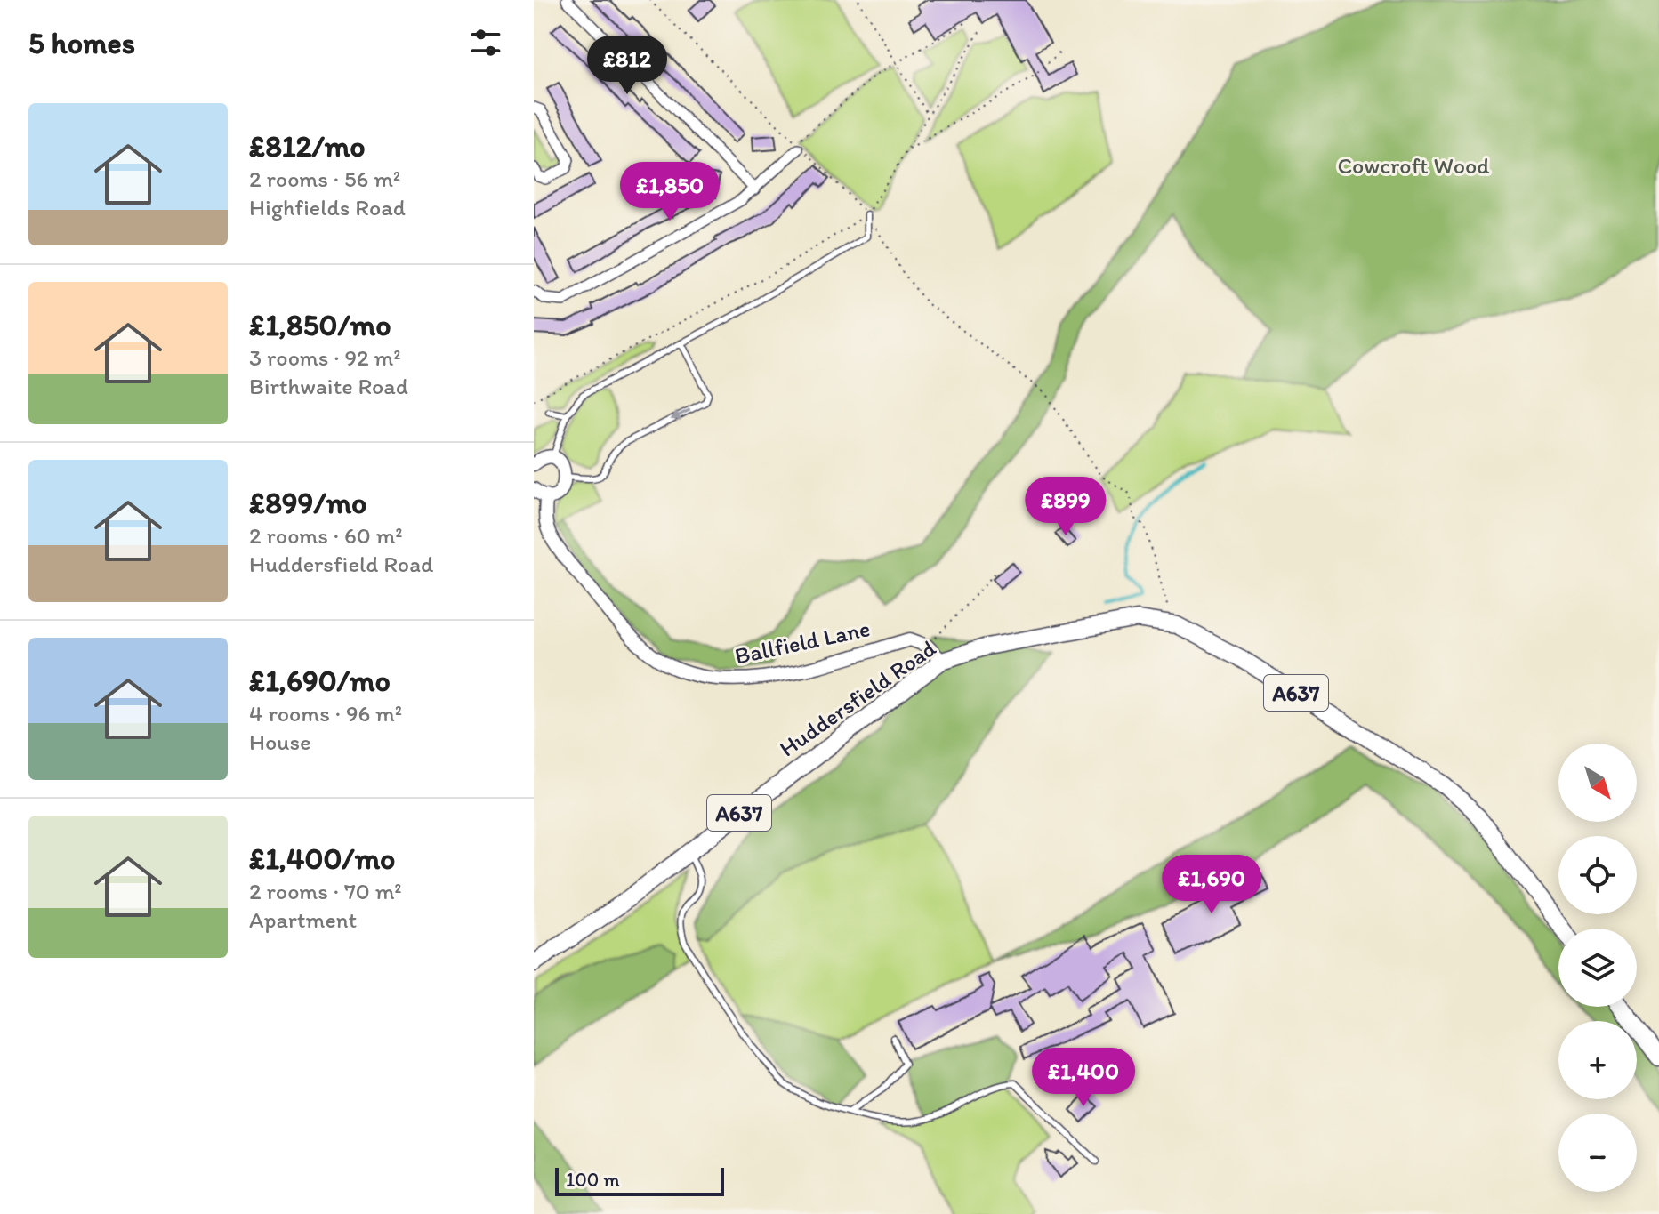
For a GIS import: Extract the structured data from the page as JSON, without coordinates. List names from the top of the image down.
{
  "streets": {
    "highway": ["A637", "Huddersfield Road"],
    "street": ["Ballfield Lane"]
  },
  "parks": ["Cowcroft Wood"],
  "scale_bar": "100 m",
  "north": "bottom right",
  "page": {
    "heading": "5 homes",
    "price": [
      "£812",
      "£1,850",
      "£899",
      "£1,690",
      "£1,400"
    ],
    "list": [
      {
        "name": "£812/mo",
        "note": "2 rooms · 56 m² · Highfields Road"
      },
      {
        "name": "£1,850/mo",
        "note": "3 rooms · 92 m² · Birthwaite Road"
      },
      {
        "name": "£899/mo",
        "note": "2 rooms · 60 m² · Huddersfield Road"
      },
      {
        "name": "£1,690/mo",
        "note": "4 rooms · 96 m² · House"
      },
      {
        "name": "£1,400/mo",
        "note": "2 rooms · 70 m² · Apartment"
      }
    ],
    "map_buttons": ["+", "−"],
    "scale": "100 m"
  }
}
